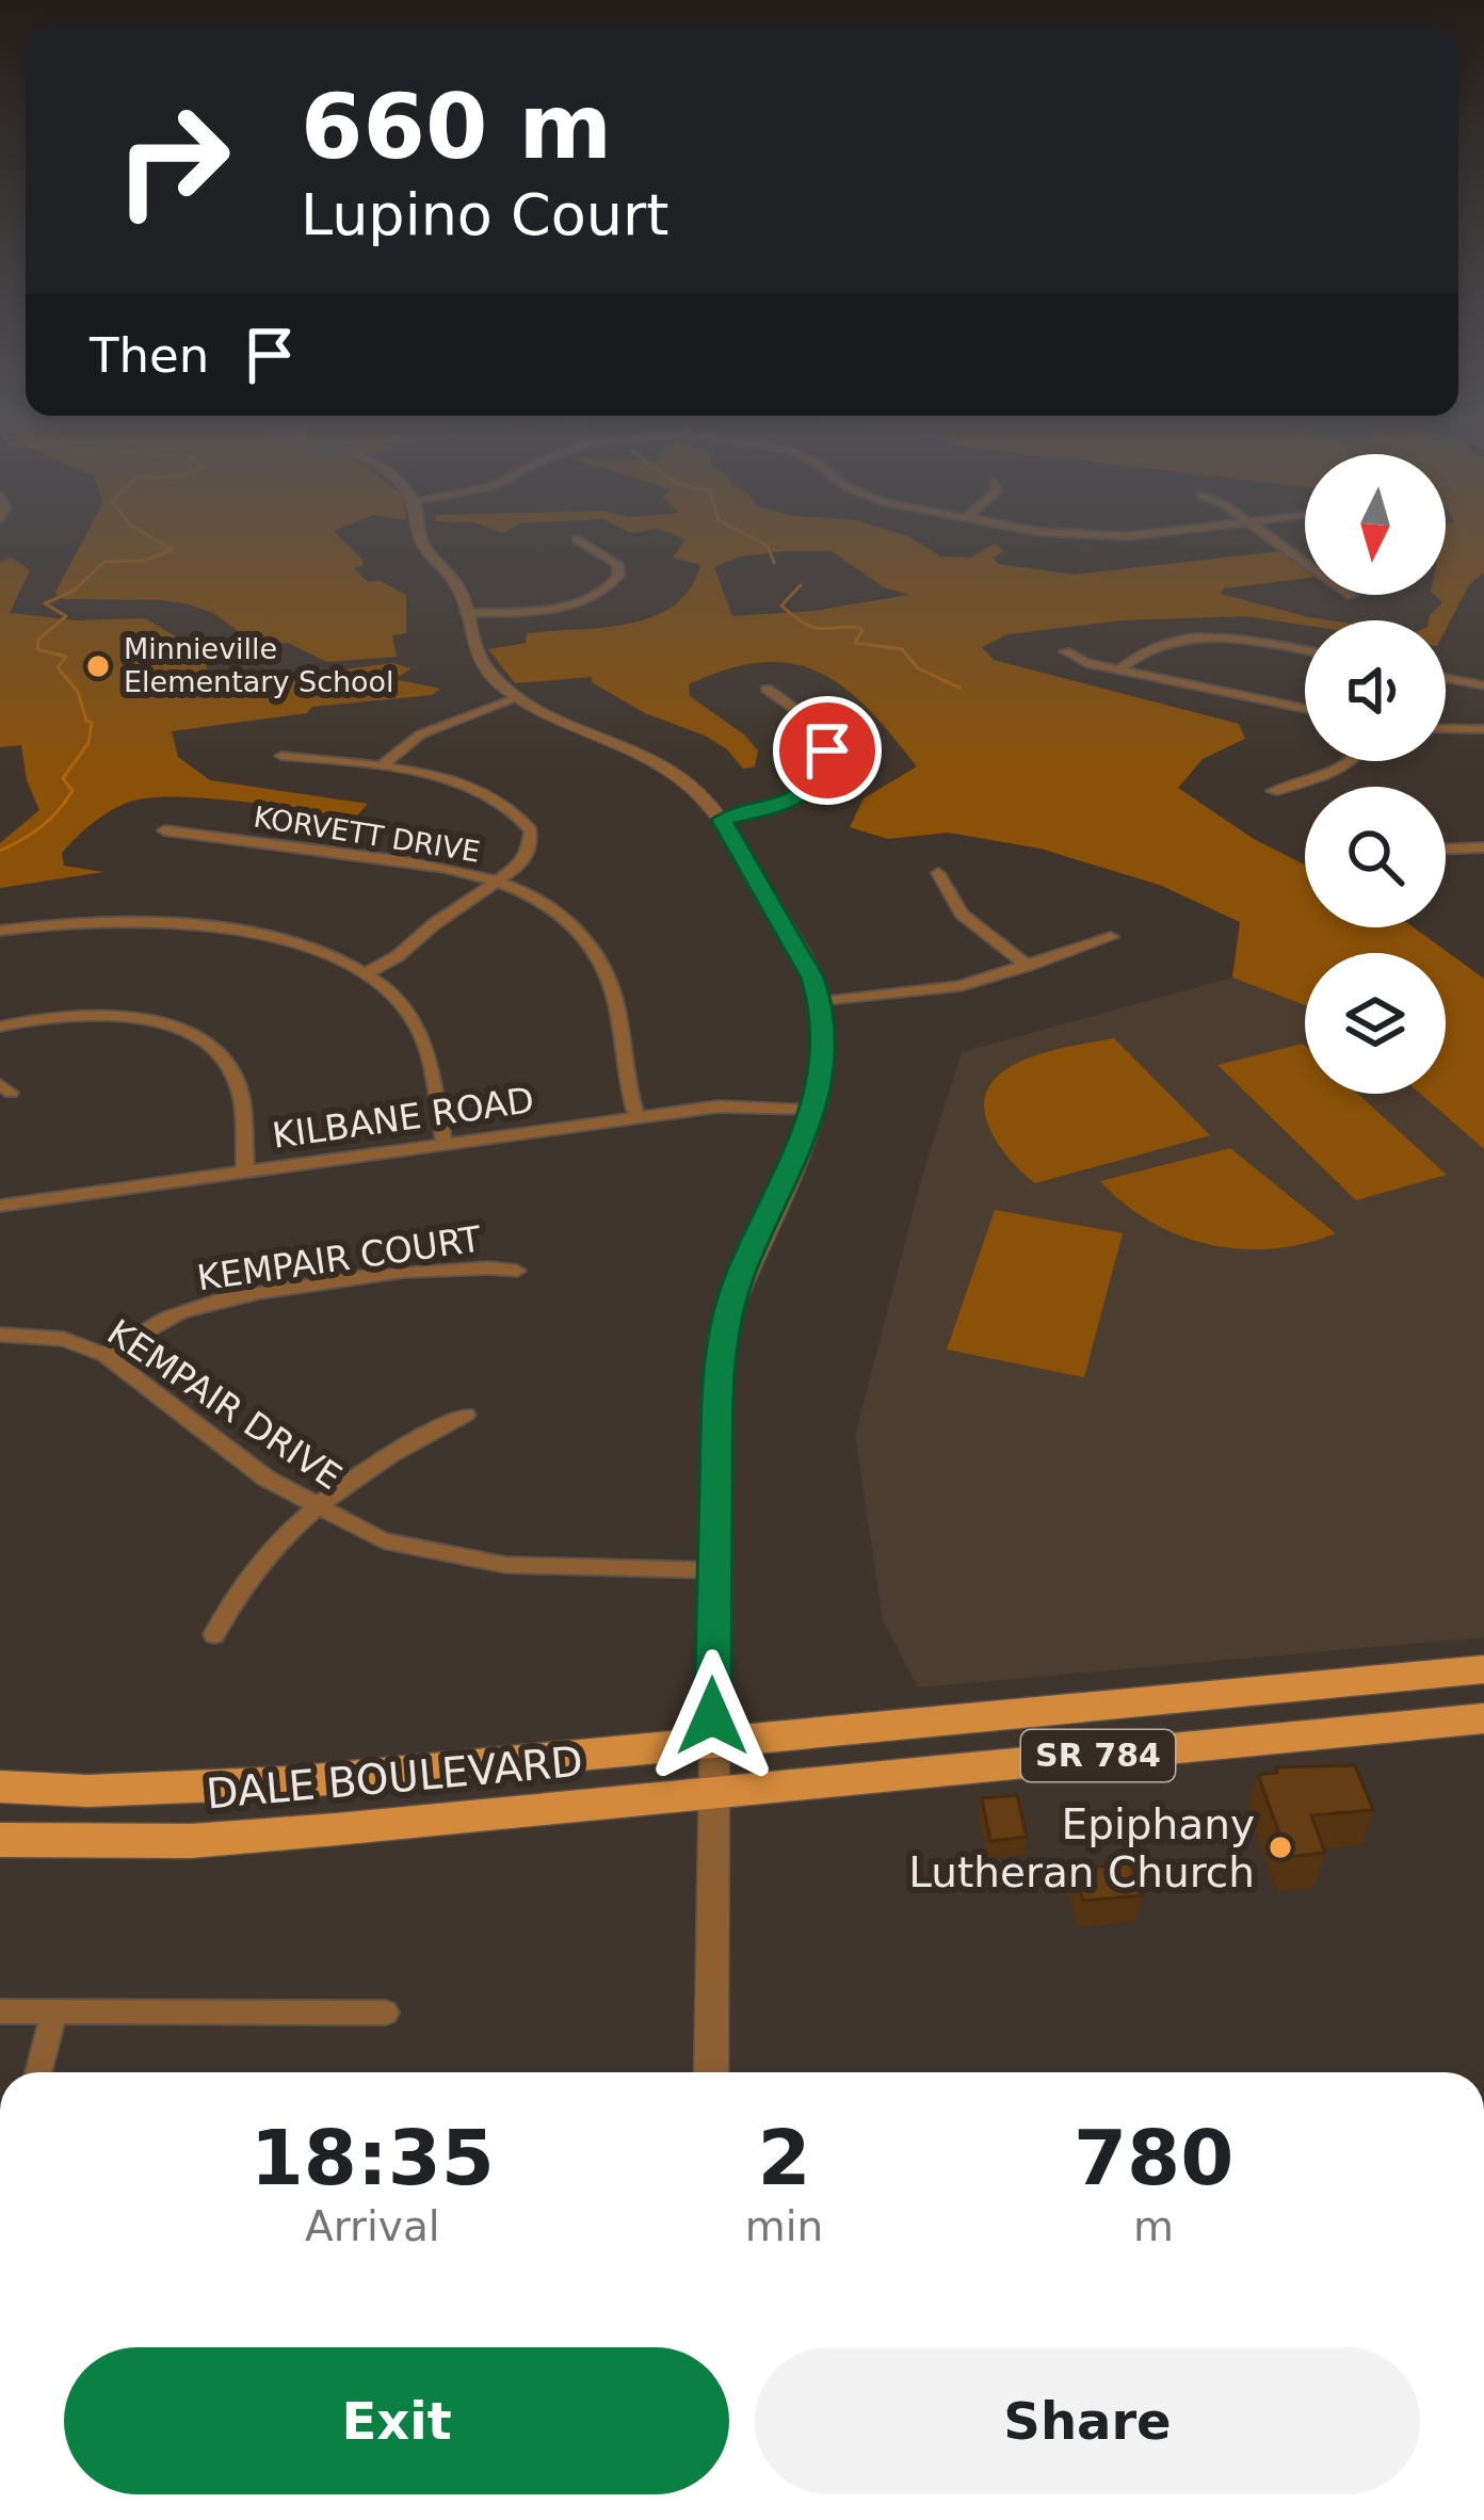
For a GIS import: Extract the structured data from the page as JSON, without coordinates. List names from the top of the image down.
{
  "streets": {
    "main road": ["SR 784", "DALE BOULEVARD"],
    "street": [
      "KORVETT DRIVE",
      "KILBANE ROAD",
      "KEMPAIR COURT",
      "KEMPAIR DRIVE"
    ]
  },
  "crossings": [
    ["KORVETT DRIVE", "KILBANE ROAD"],
    ["KEMPAIR COURT", "KEMPAIR DRIVE"]
  ],
  "places": ["Minnieville Elementary School", "Epiphany Lutheran Church"],
  "north": "bottom",
  "page": {
    "turn": ["660 m", "Lupino Court"],
    "then": "Then",
    "eta": [
      "18:35",
      "Arrival",
      "2",
      "min",
      "780",
      "m"
    ],
    "buttons": ["Exit", "Share"]
  }
}
